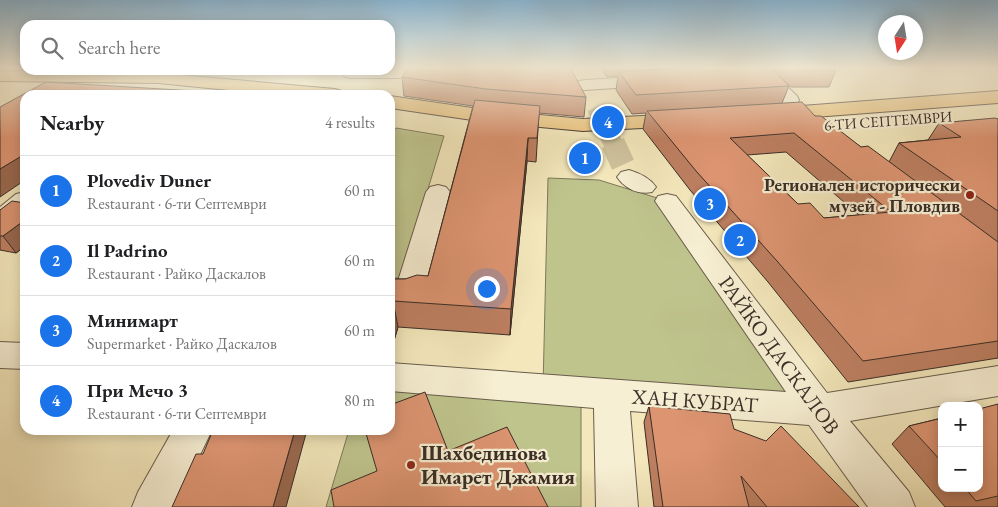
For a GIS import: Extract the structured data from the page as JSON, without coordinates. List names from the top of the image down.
{
  "streets": {
    "main road": ["6-ТИ СЕПТЕМВРИ"],
    "street": ["РАЙКО ДАСКАЛОВ", "ХАН КУБРАТ"]
  },
  "crossings": [
    ["РАЙКО ДАСКАЛОВ", "ХАН КУБРАТ"]
  ],
  "places": ["Регионален исторически музей - Пловдив", "Шахбединова Имарет Джамия"],
  "north": "bottom",
  "page": {
    "search": "Search here",
    "heading": ["Nearby", "4 results"],
    "pins": [
      "4",
      "1",
      "3",
      "2"
    ],
    "list": [
      {
        "mark": "1",
        "name": "Plovediv Duner",
        "note": "Restaurant · 6-ти Септември",
        "value": "60 m"
      },
      {
        "mark": "2",
        "name": "Il Padrino",
        "note": "Restaurant · Райко Даскалов",
        "value": "60 m"
      },
      {
        "mark": "3",
        "name": "Минимарт",
        "note": "Supermarket · Райко Даскалов",
        "value": "60 m"
      },
      {
        "mark": "4",
        "name": "При Мечо 3",
        "note": "Restaurant · 6-ти Септември",
        "value": "80 m"
      }
    ],
    "map_buttons": ["+", "−"]
  }
}
